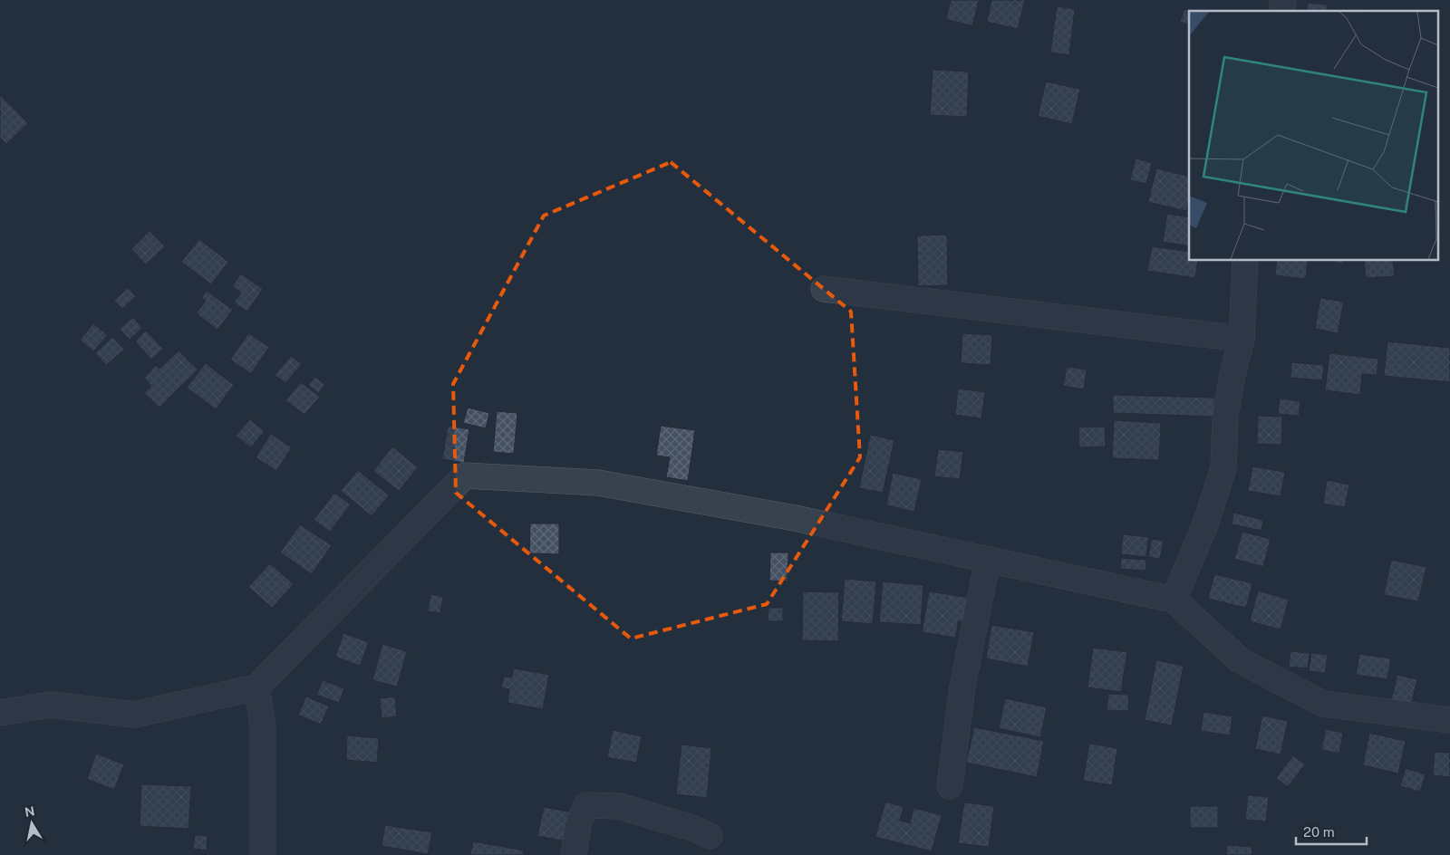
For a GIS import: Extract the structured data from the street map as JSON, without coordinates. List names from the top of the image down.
{
  "scale_bar": "20 m",
  "north": "top"
}
